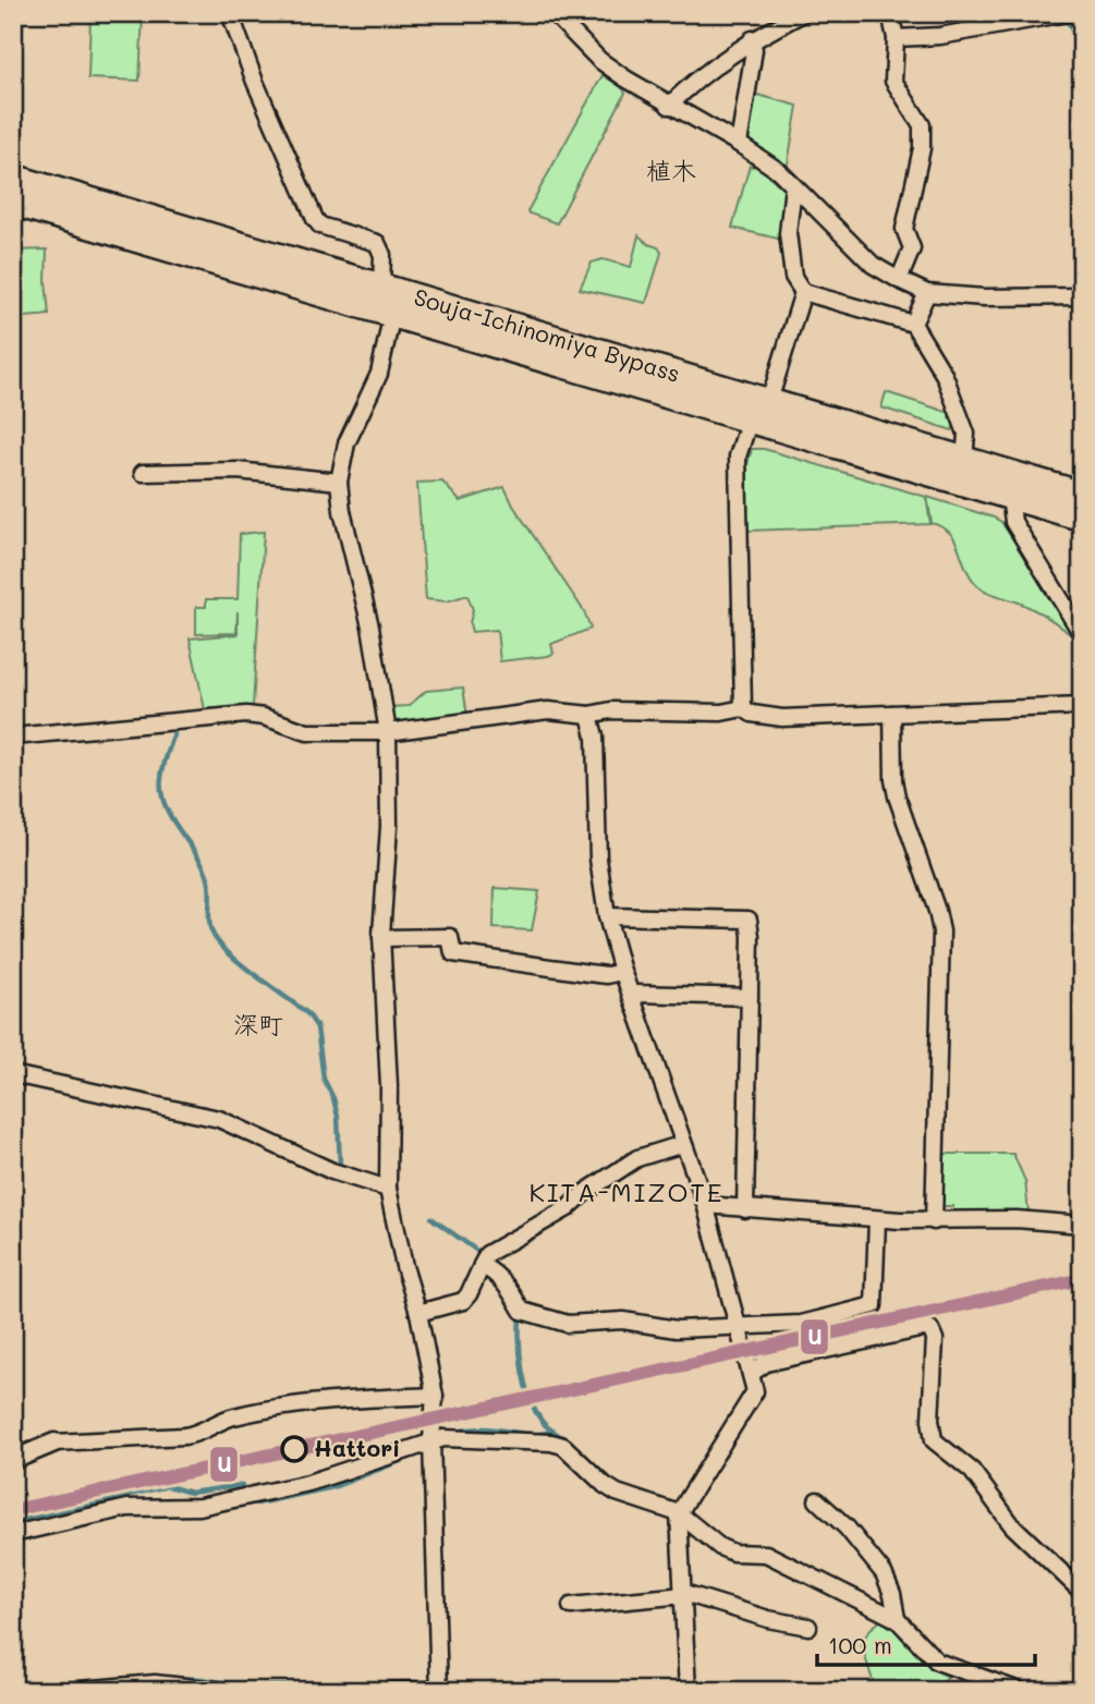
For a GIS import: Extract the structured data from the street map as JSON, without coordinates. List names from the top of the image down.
{
  "streets": {
    "highway": ["Souja-Ichinomiya Bypass"]
  },
  "districts": ["植木", "深町", "KITA-MIZOTE"],
  "places": ["Hattori"],
  "lines": ["transit line U"],
  "scale_bar": "100 m"
}
